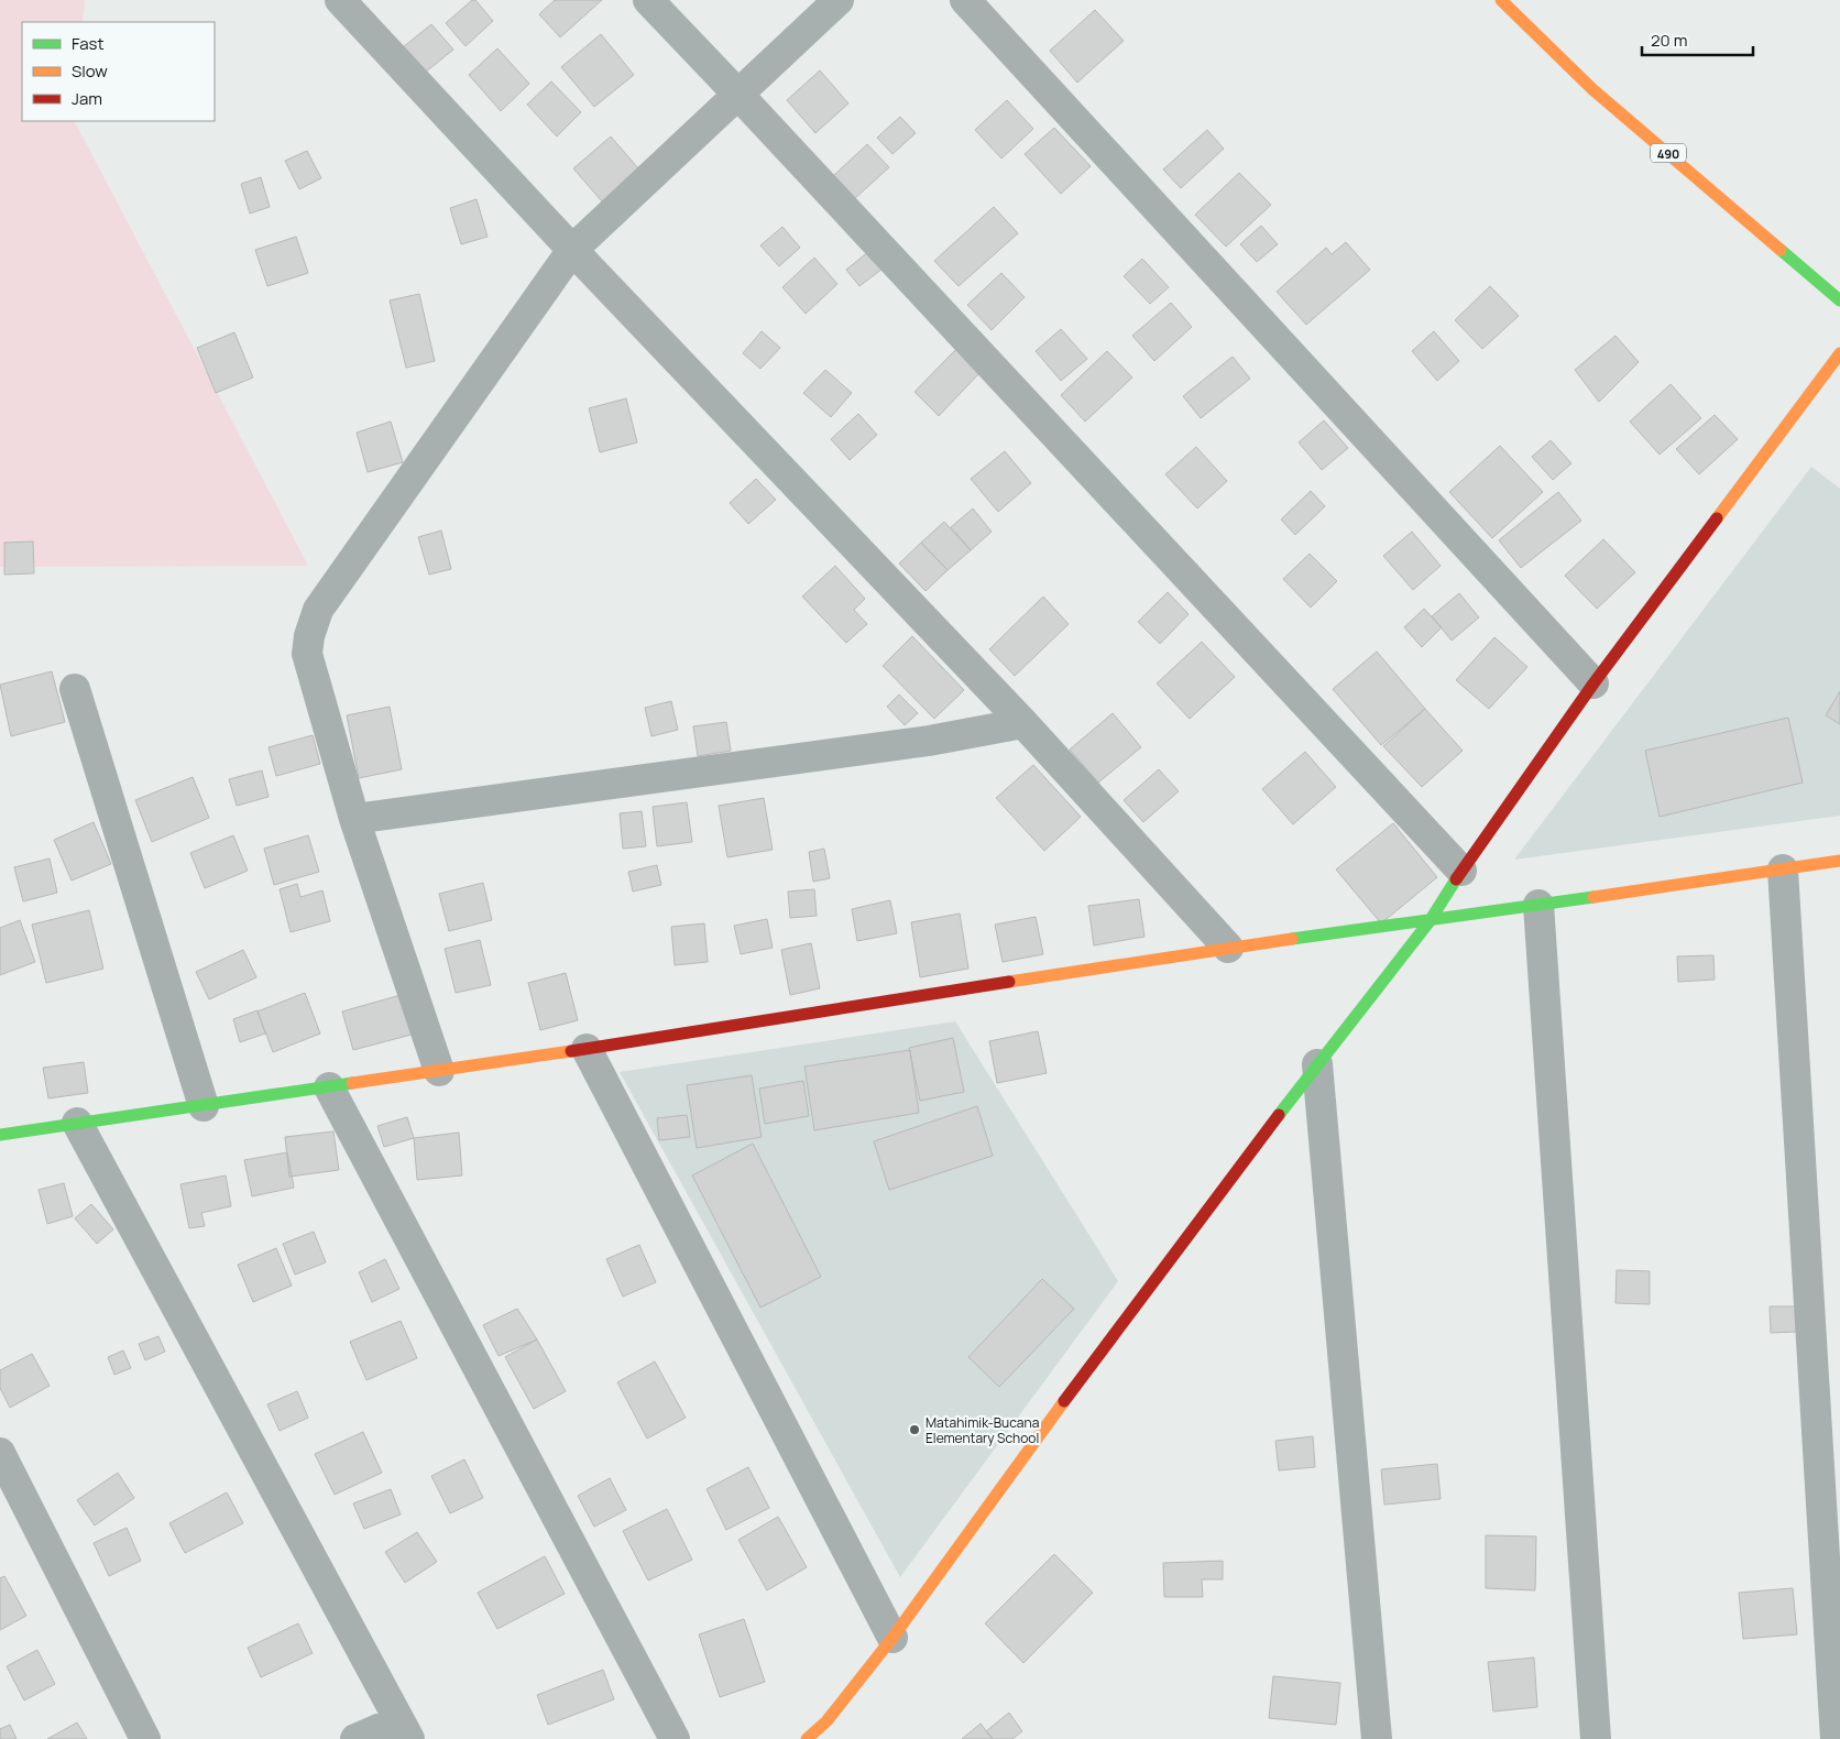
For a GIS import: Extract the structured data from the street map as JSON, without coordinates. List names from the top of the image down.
{
  "streets": {
    "street": ["490"]
  },
  "places": ["Matahimik-Bucana Elementary School"],
  "legend": ["Fast", "Slow", "Jam"],
  "scale_bar": "20 m"
}
